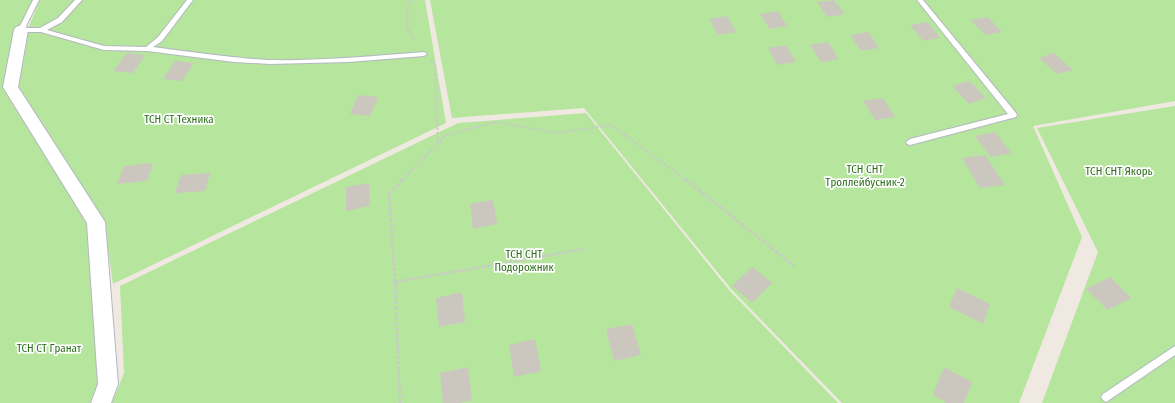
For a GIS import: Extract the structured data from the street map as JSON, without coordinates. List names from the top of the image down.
{
  "parks": [
    "ТСН СТ Техника",
    "ТСН СНТ Троллейбусник-2",
    "ТСН СНТ Якорь",
    "ТСН СНТ Подорожник",
    "ТСН СТ Гранат"
  ]
}
